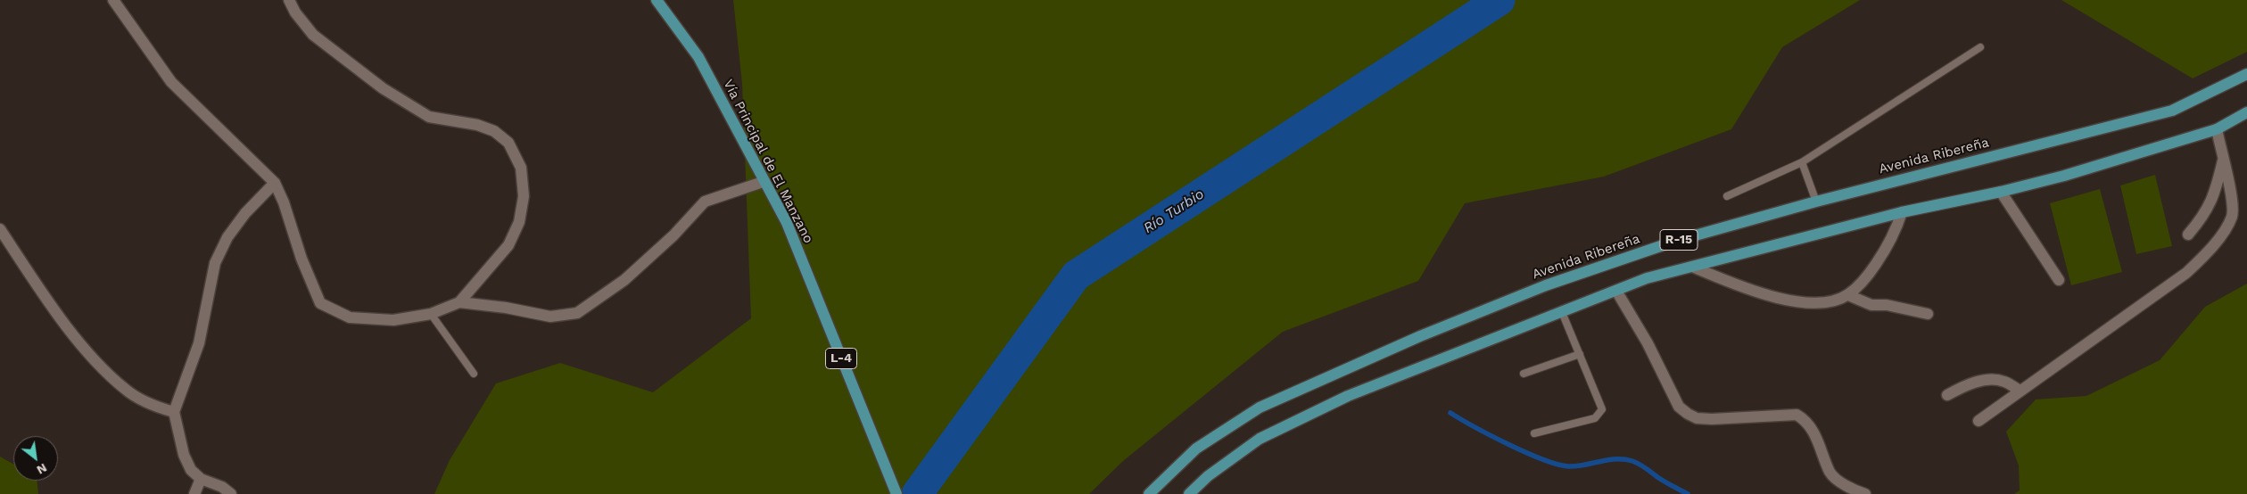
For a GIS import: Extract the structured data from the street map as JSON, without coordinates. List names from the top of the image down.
{
  "streets": {
    "main road": [
      "Avenida Ribereña",
      "Vía Principal de El Manzano",
      "R-15",
      "L-4"
    ]
  },
  "water": ["Río Turbio"],
  "north": "bottom right"
}
